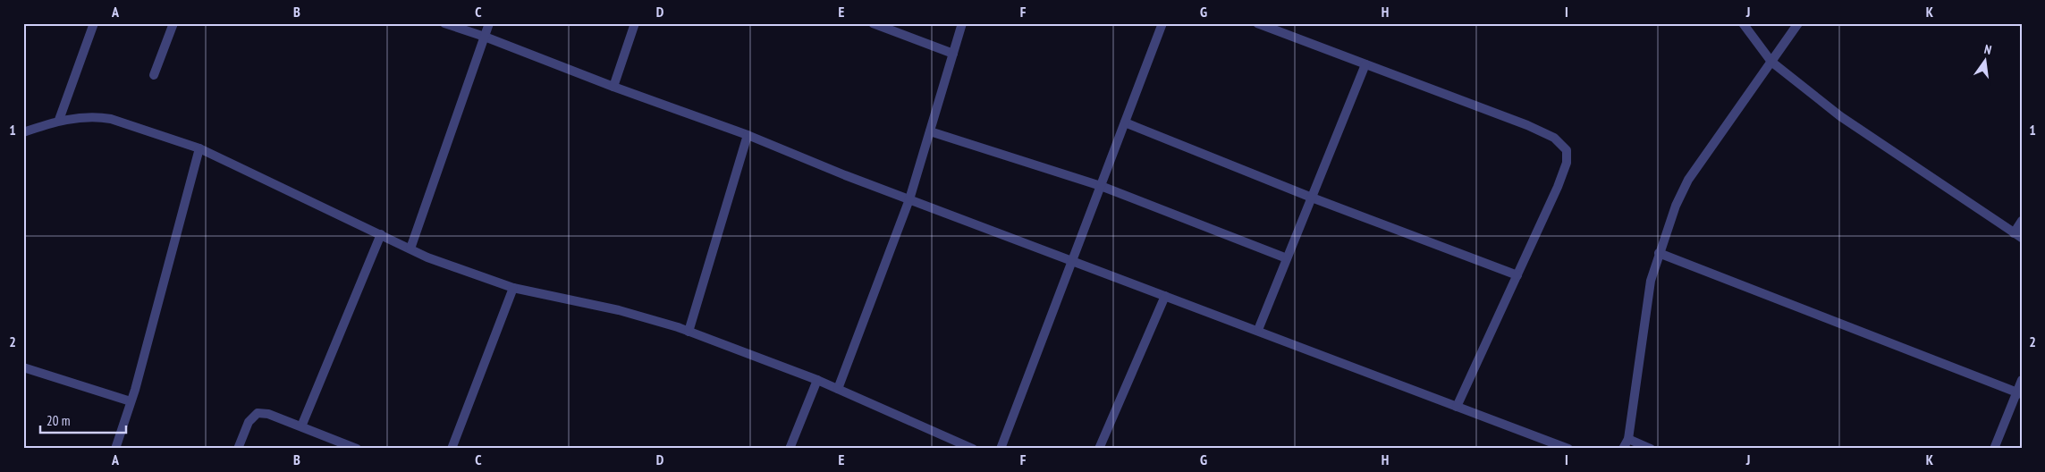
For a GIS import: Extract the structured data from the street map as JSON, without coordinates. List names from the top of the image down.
{
  "scale_bar": "20 m",
  "north": "top",
  "grid": {
    "columns": [
      "A",
      "B",
      "C",
      "D",
      "E",
      "F",
      "G",
      "H",
      "I",
      "J",
      "K"
    ],
    "rows": ["1", "2"]
  }
}
